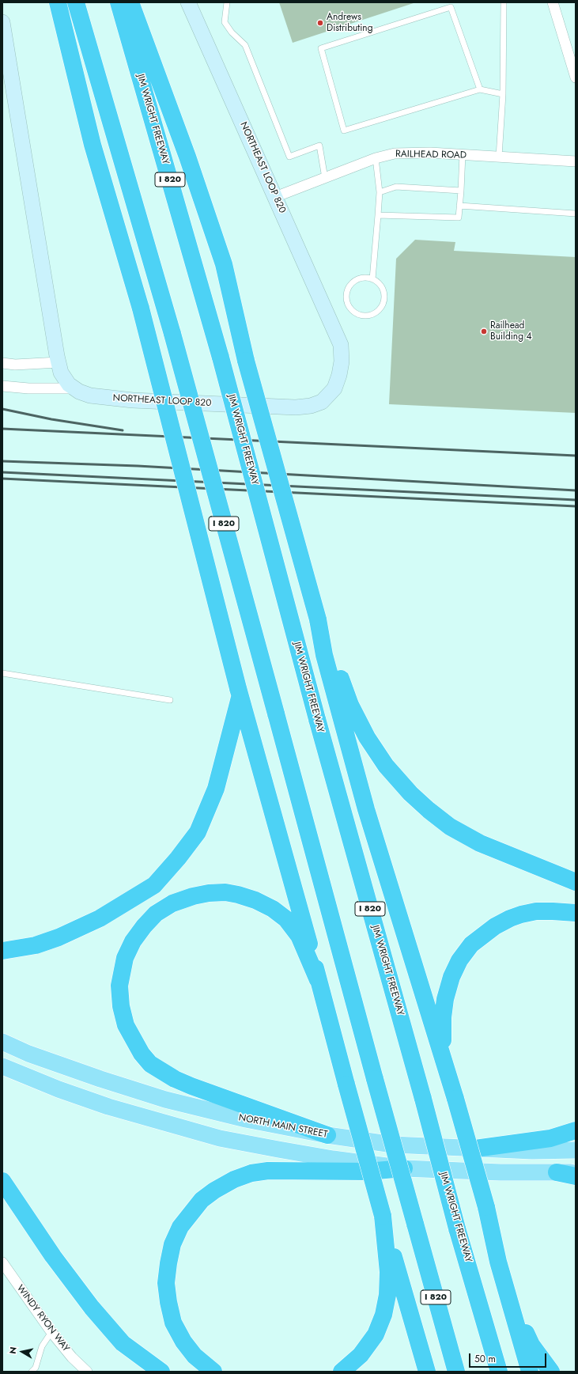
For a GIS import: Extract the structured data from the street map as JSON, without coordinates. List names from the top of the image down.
{
  "streets": {
    "highway": ["JIM WRIGHT FREEWAY", "I 820"],
    "main road": ["NORTH MAIN STREET"],
    "street": ["RAILHEAD ROAD", "NORTHEAST LOOP 820", "WINDY RYON WAY"]
  },
  "crossings": [
    ["RAILHEAD ROAD", "NORTHEAST LOOP 820"]
  ],
  "places": ["Andrews Distributing", "Railhead Building 4"],
  "scale_bar": "50 m",
  "north": "left"
}
